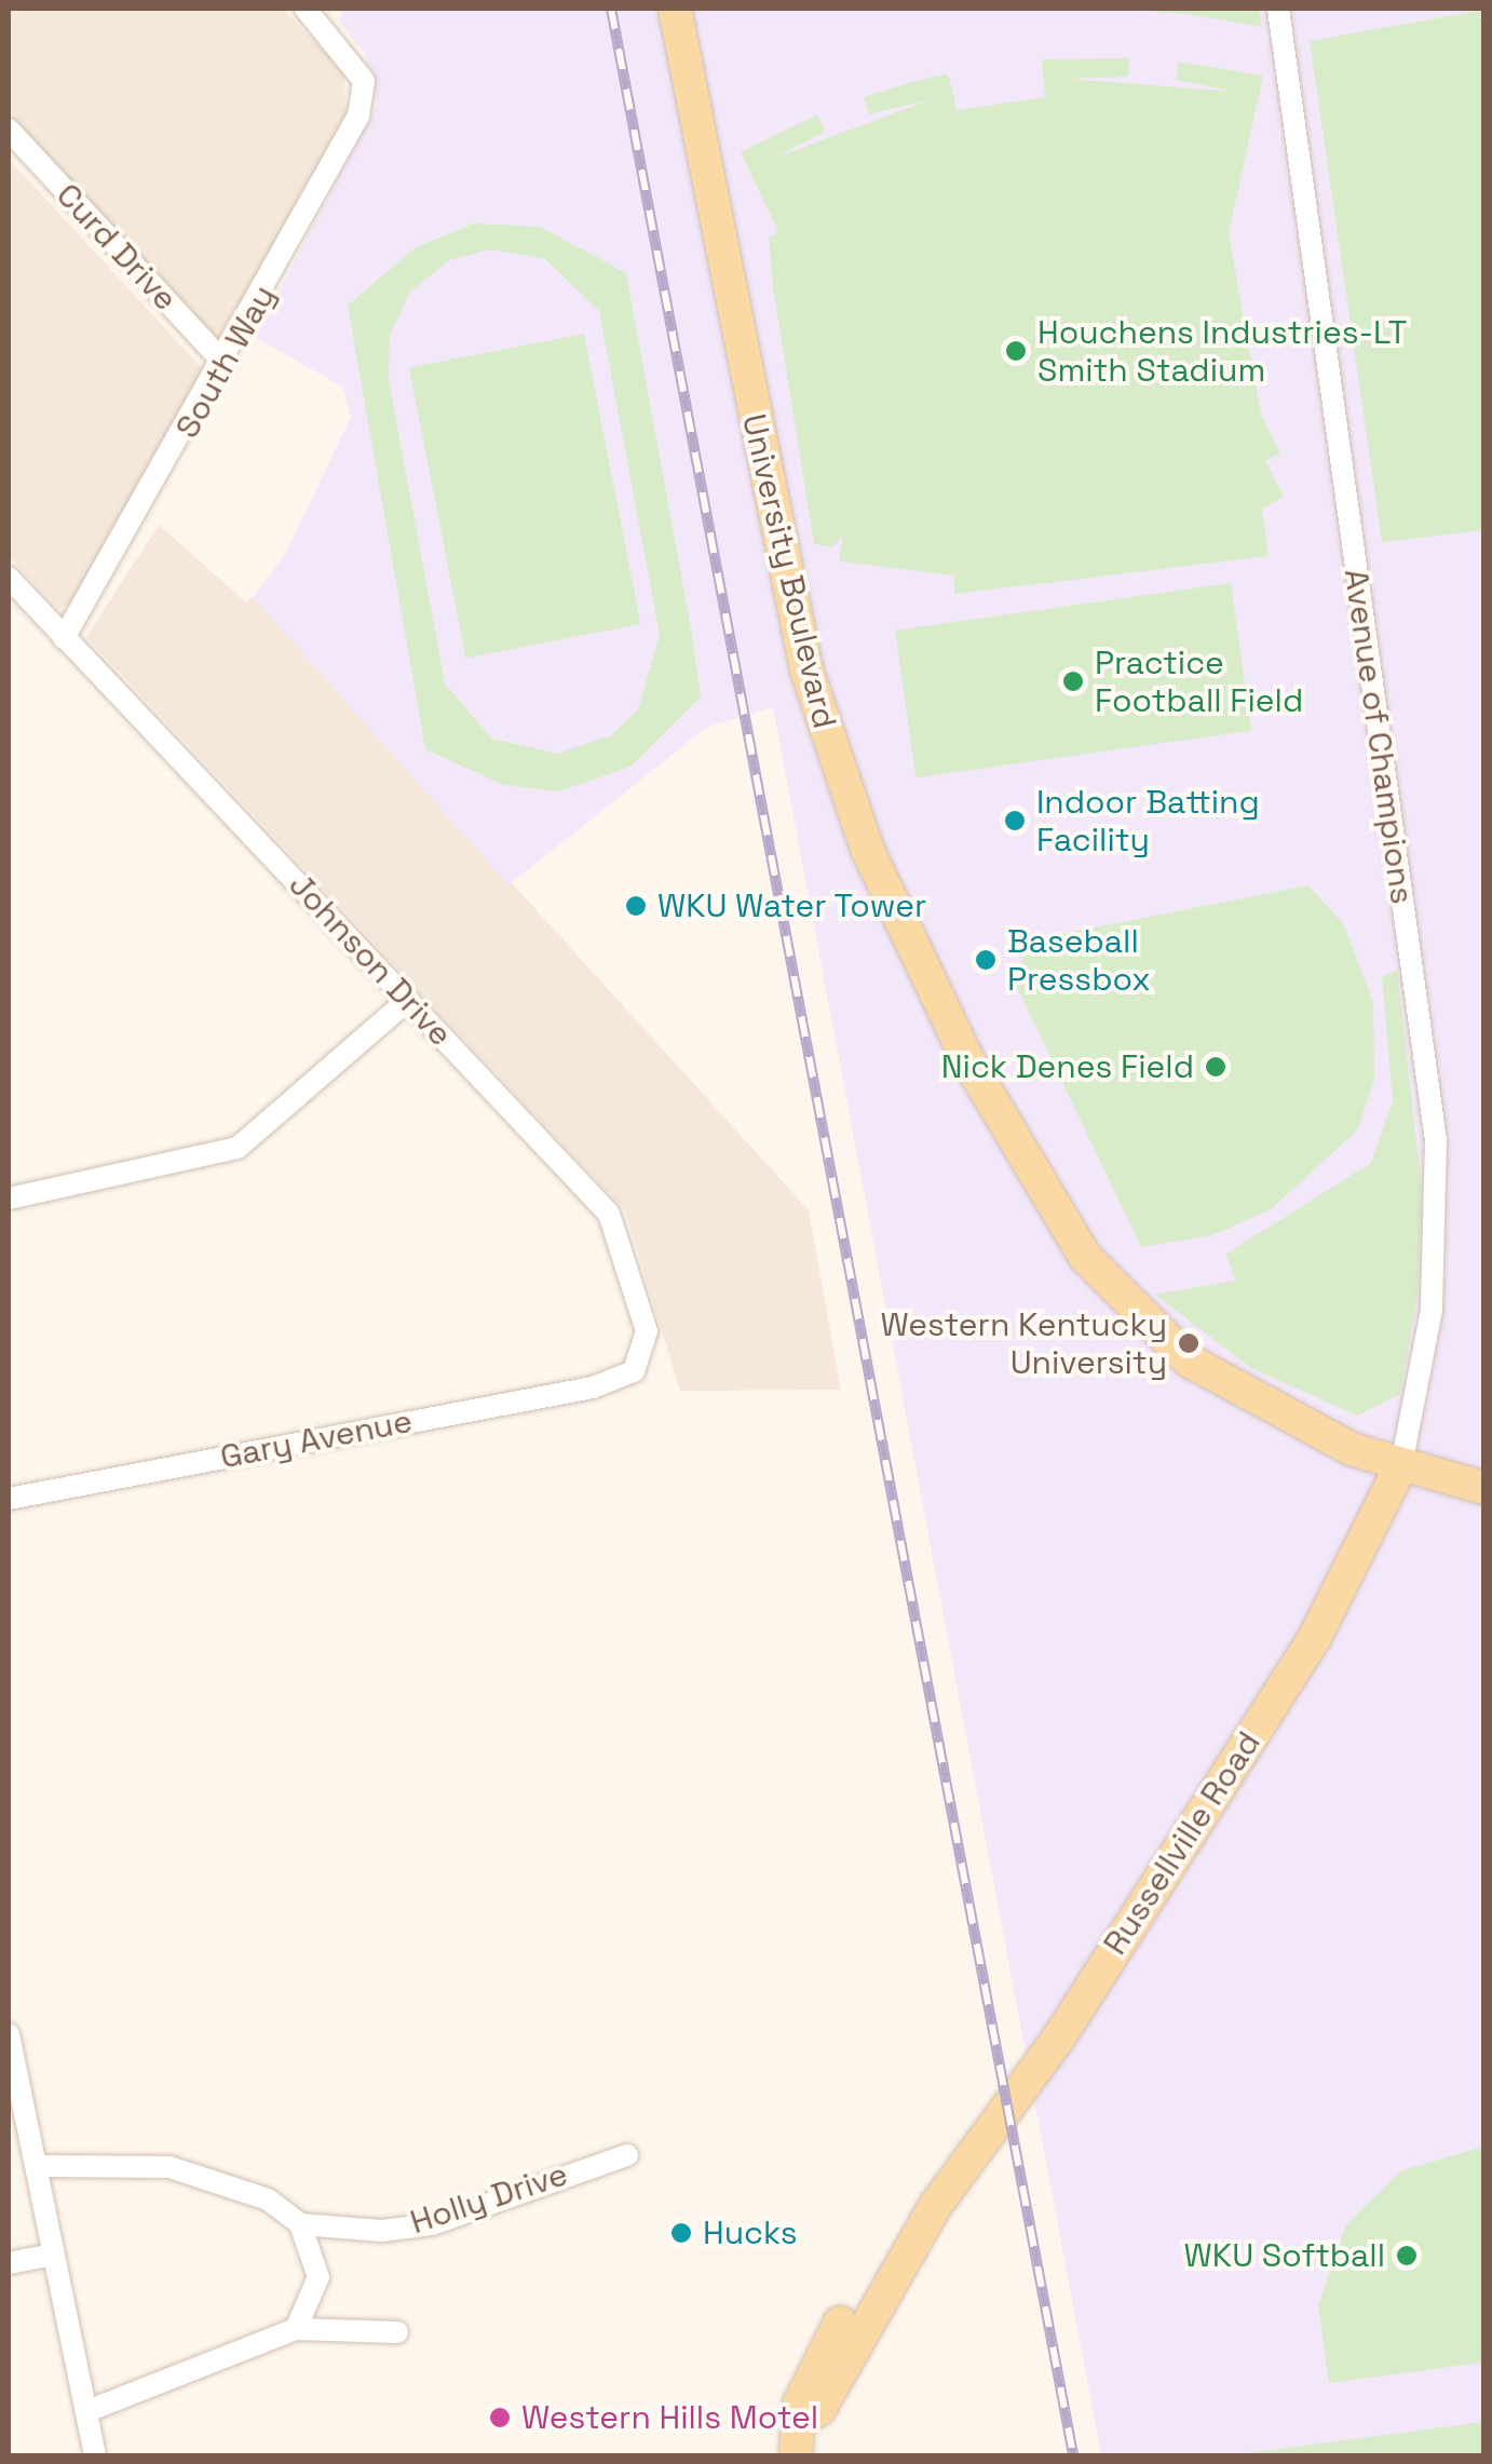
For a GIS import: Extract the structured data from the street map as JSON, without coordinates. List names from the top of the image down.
{
  "streets": {
    "main road": ["University Boulevard", "Russellville Road"],
    "street": [
      "Curd Drive",
      "South Way",
      "Avenue of Champions",
      "Johnson Drive",
      "Gary Avenue",
      "Holly Drive"
    ]
  },
  "crossings": [
    ["Curd Drive", "South Way"],
    ["South Way", "Johnson Drive"],
    ["University Boulevard", "Avenue of Champions"],
    ["University Boulevard", "Russellville Road"],
    ["Avenue of Champions", "Russellville Road"],
    ["Johnson Drive", "Gary Avenue"]
  ],
  "places": [
    "Houchens Industries-LT Smith Stadium",
    "Practice Football Field",
    "Indoor Batting Facility",
    "WKU Water Tower",
    "Baseball Pressbox",
    "Nick Denes Field",
    "Western Kentucky University",
    "Hucks",
    "WKU Softball",
    "Western Hills Motel"
  ]
}
